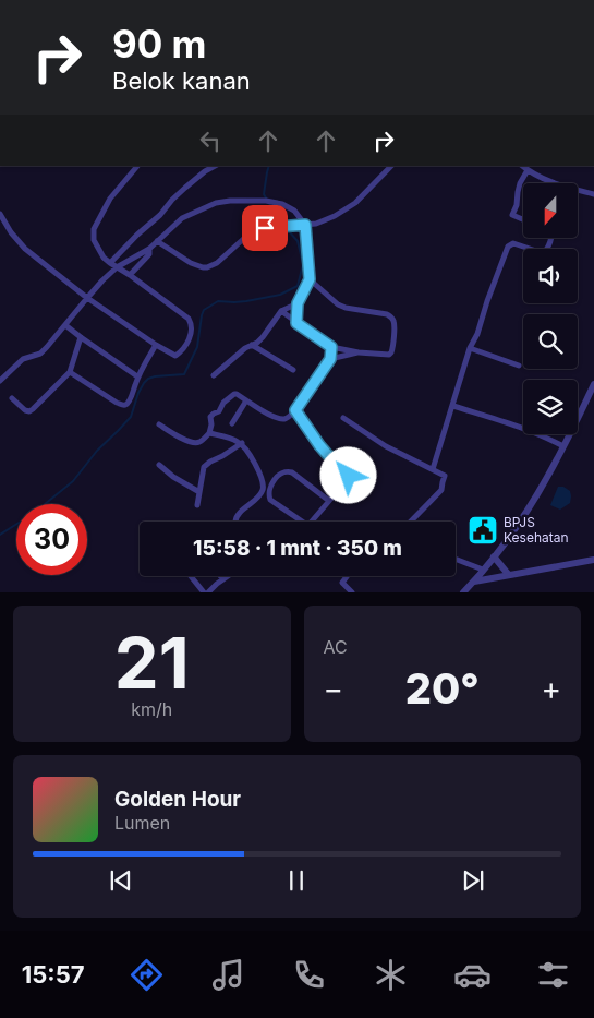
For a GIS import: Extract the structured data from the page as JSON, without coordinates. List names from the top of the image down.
{
  "places": {
    "public building": ["BPJS Kesehatan"]
  },
  "north": "bottom",
  "page": {
    "turn": ["90 m", "Belok kanan"],
    "limit": "30",
    "trip": "15:58 · 1 mnt · 350 m",
    "tile": [
      ["21", "km/h"],
      "AC"
    ],
    "heat": ["−", "20°", "+"],
    "song": ["Golden Hour", "Lumen"],
    "tabs": "15:57"
  }
}
